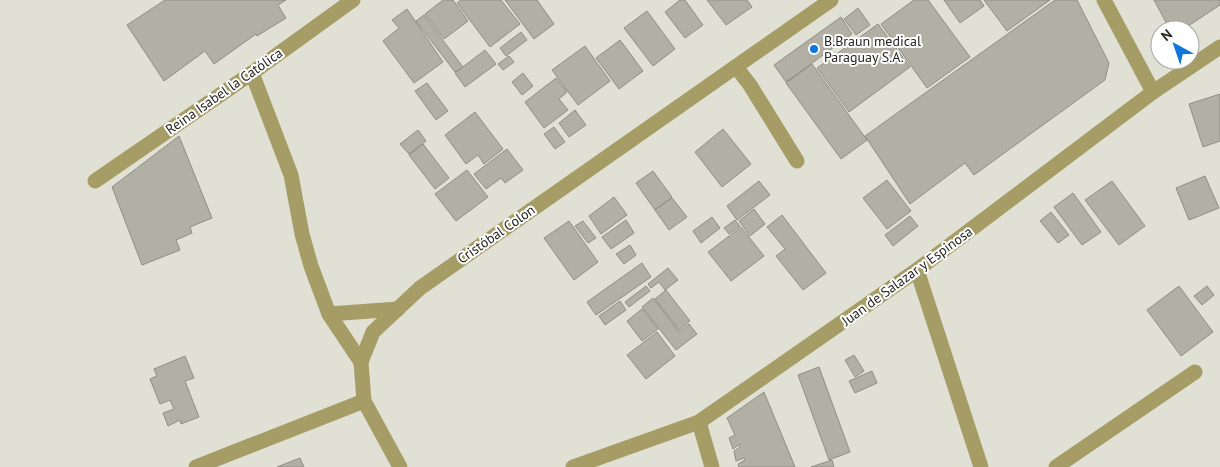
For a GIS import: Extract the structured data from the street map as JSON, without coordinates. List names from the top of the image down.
{
  "streets": {
    "street": ["Reina Isabel la Católica", "Cristóbal Colon", "Juan de Salazar y Espinosa"]
  },
  "places": ["B.Braun medical Paraguay S.A."],
  "north": "top left"
}
